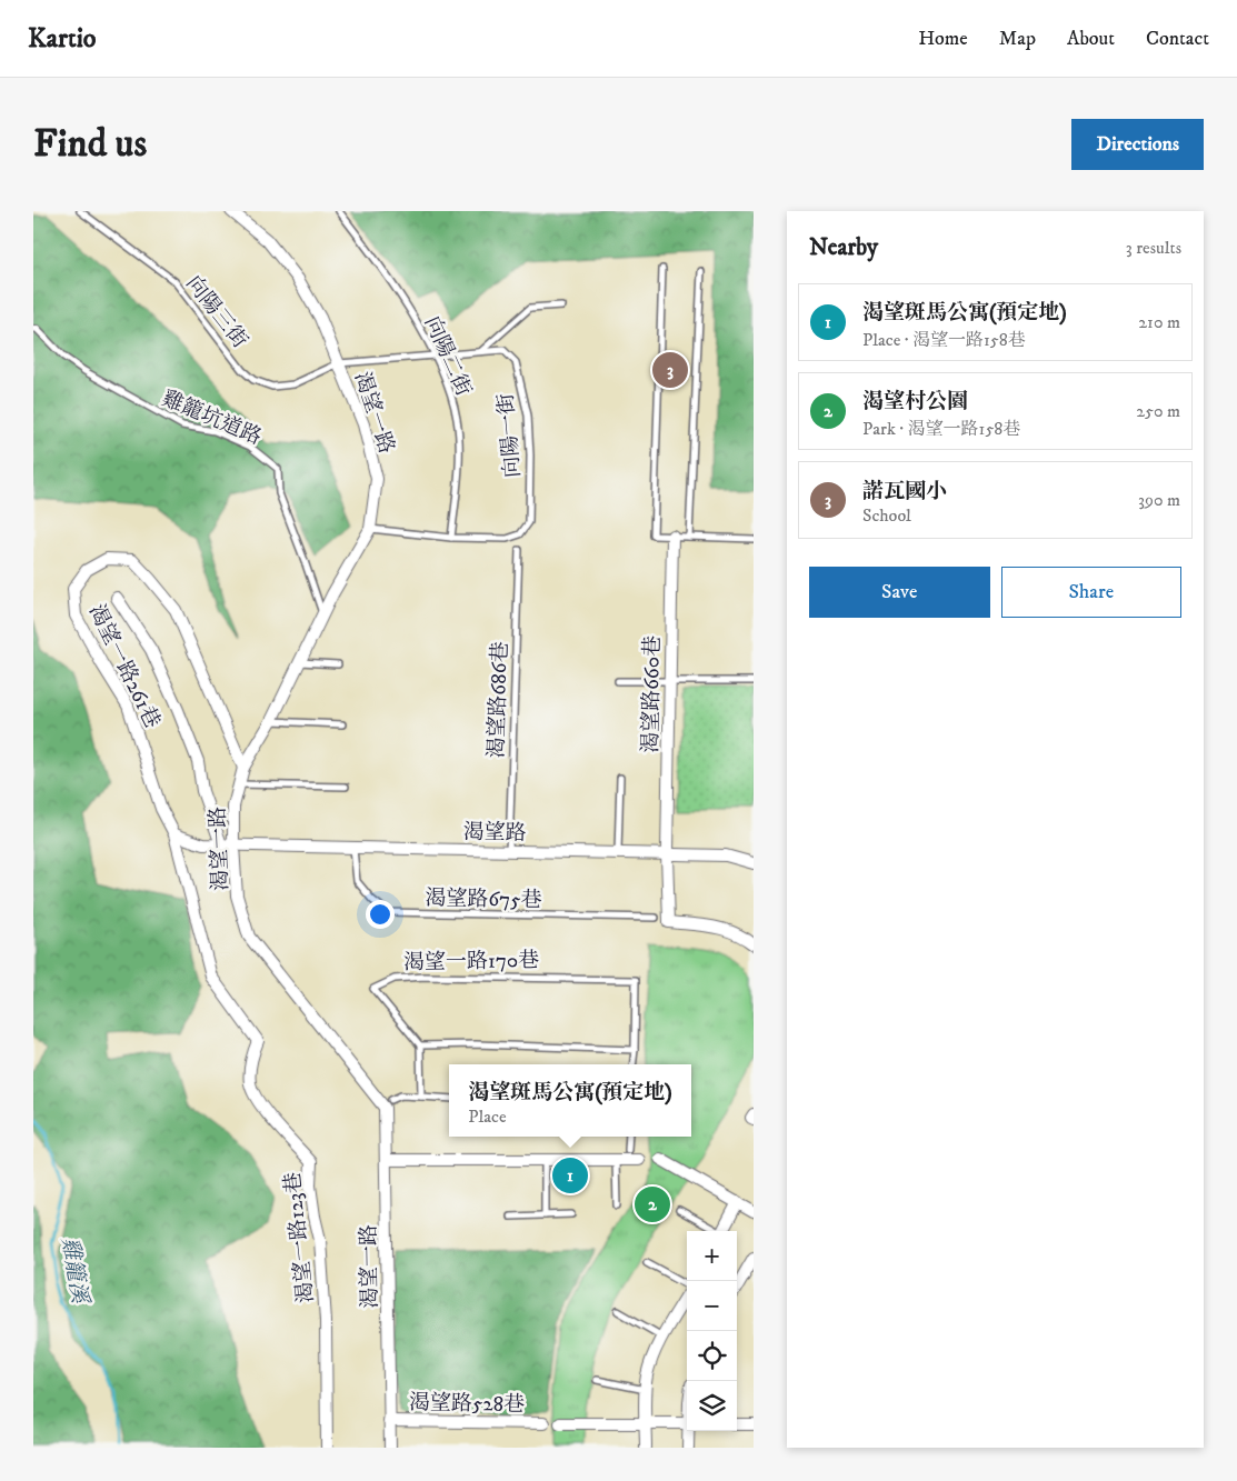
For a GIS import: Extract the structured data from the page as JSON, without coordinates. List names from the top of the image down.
{
  "streets": {
    "street": [
      "渴望一路",
      "渴望一路261巷",
      "渴望路660巷",
      "渴望路",
      "渴望一路123巷",
      "渴望路528巷"
    ],
    "lane": [
      "向陽三街",
      "向陽二街",
      "雞籠坑道路",
      "向陽一街",
      "渴望路686巷",
      "渴望路675巷",
      "渴望一路170巷"
    ]
  },
  "crossings": [
    ["向陽三街", "渴望一路"],
    ["向陽三街", "向陽一街"],
    ["向陽二街", "向陽一街"],
    ["渴望一路", "雞籠坑道路"],
    ["渴望一路", "向陽一街"],
    ["渴望一路", "渴望一路261巷"],
    ["渴望一路", "渴望路"],
    ["渴望一路", "渴望路528巷"],
    ["渴望一路261巷", "渴望一路123巷"],
    ["渴望路660巷", "渴望路"],
    ["渴望路686巷", "渴望路"],
    ["渴望路", "渴望路675巷"]
  ],
  "water": ["雞籠溪"],
  "page": {
    "header": "Kartio",
    "nav": [
      "Home",
      "Map",
      "About",
      "Contact"
    ],
    "buttons": [
      "Directions",
      ["Save", "Share"]
    ],
    "title": "Find us",
    "heading": ["Nearby", "3 results"],
    "list": [
      {
        "mark": "1",
        "name": "渴望斑馬公寓(預定地)",
        "note": "Place · 渴望一路158巷",
        "value": "210 m"
      },
      {
        "mark": "2",
        "name": "渴望村公園",
        "note": "Park · 渴望一路158巷",
        "value": "250 m"
      },
      {
        "mark": "3",
        "name": "諾瓦國小",
        "note": "School",
        "value": "390 m"
      }
    ],
    "pins": ["3", "1", "2"],
    "popup": ["渴望斑馬公寓(預定地)", "Place"],
    "map_buttons": ["+", "−"]
  }
}
